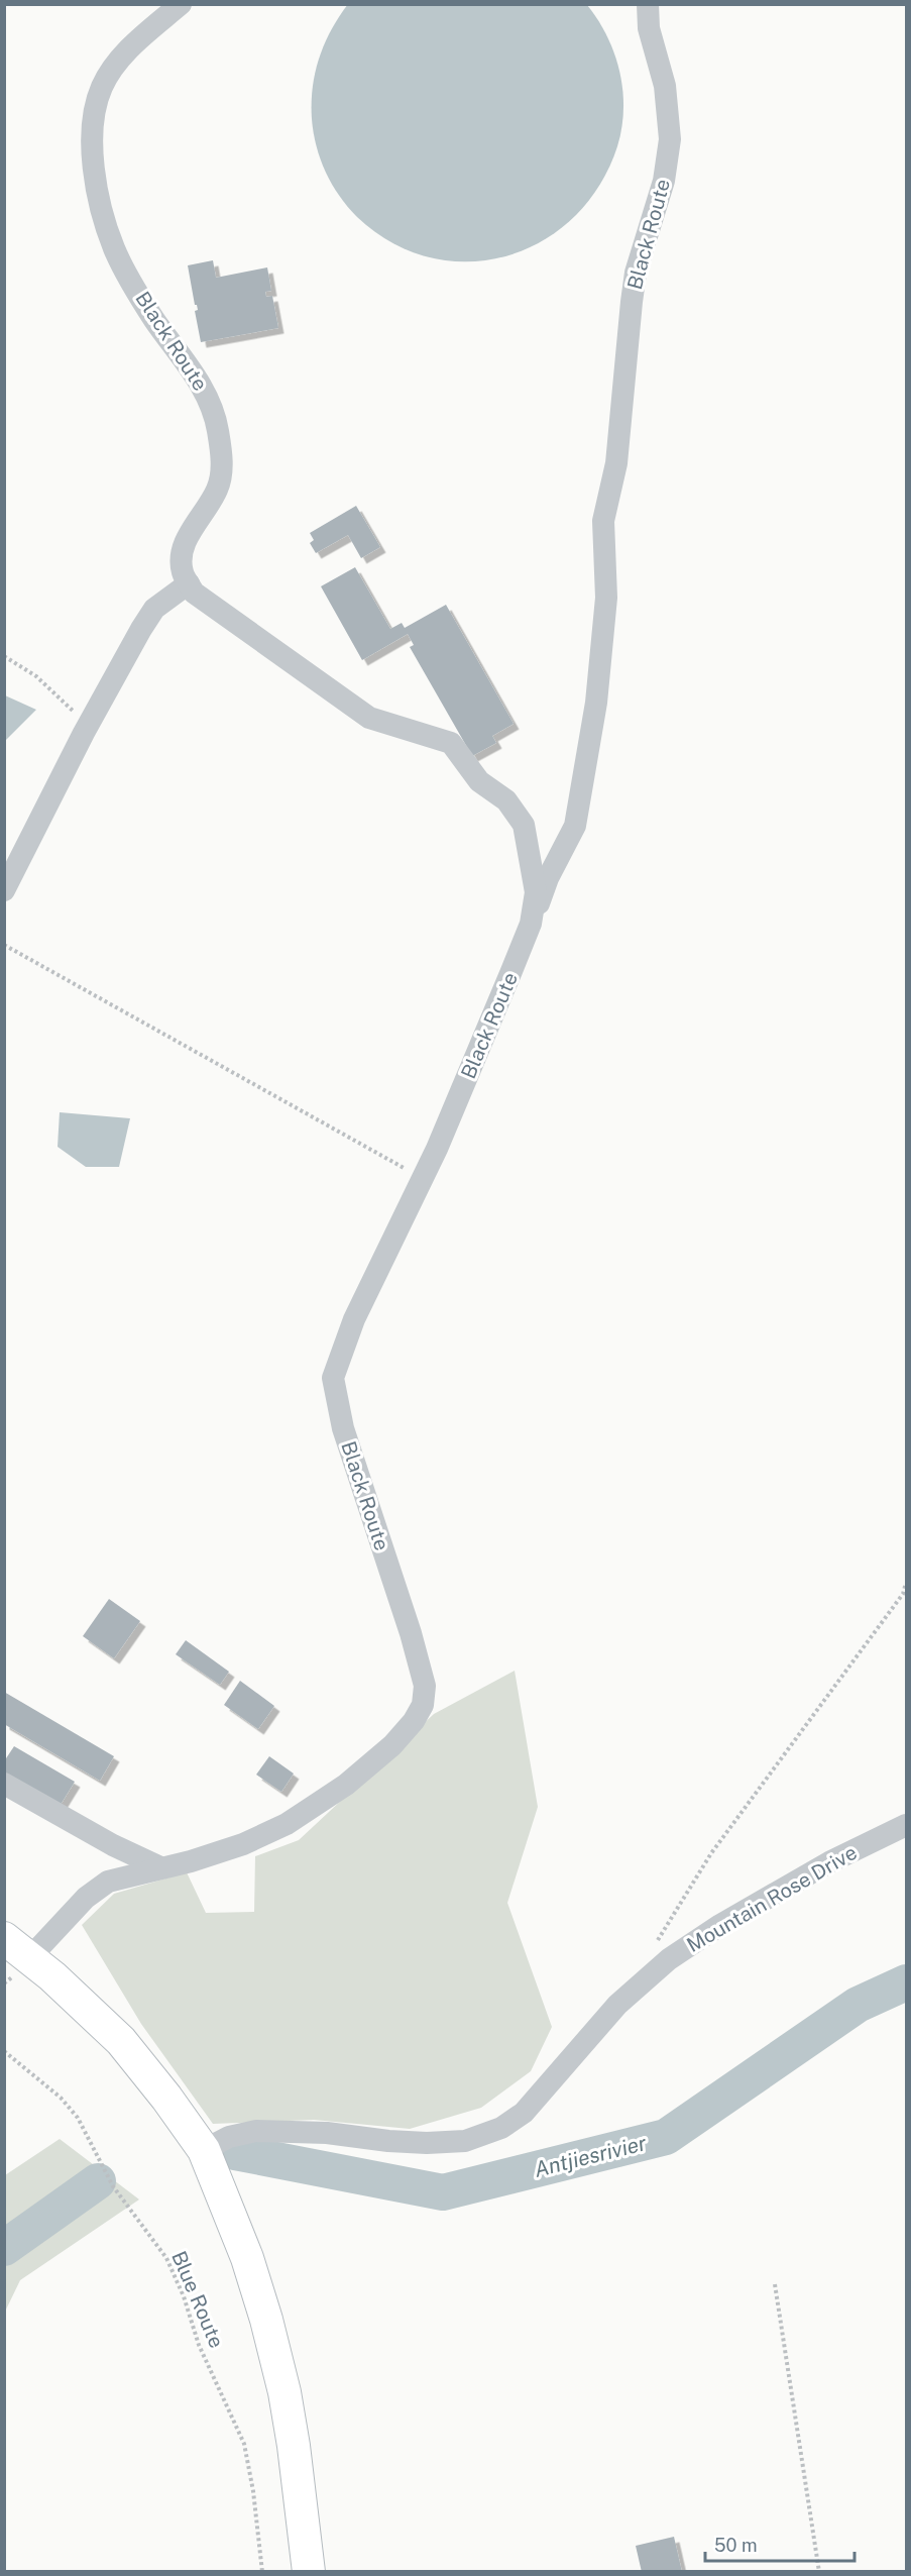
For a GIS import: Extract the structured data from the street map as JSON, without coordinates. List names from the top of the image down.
{
  "streets": {
    "street": ["Black Route", "Mountain Rose Drive"],
    "path": ["Blue Route"]
  },
  "water": ["Antjiesrivier"],
  "scale_bar": "50 m"
}
